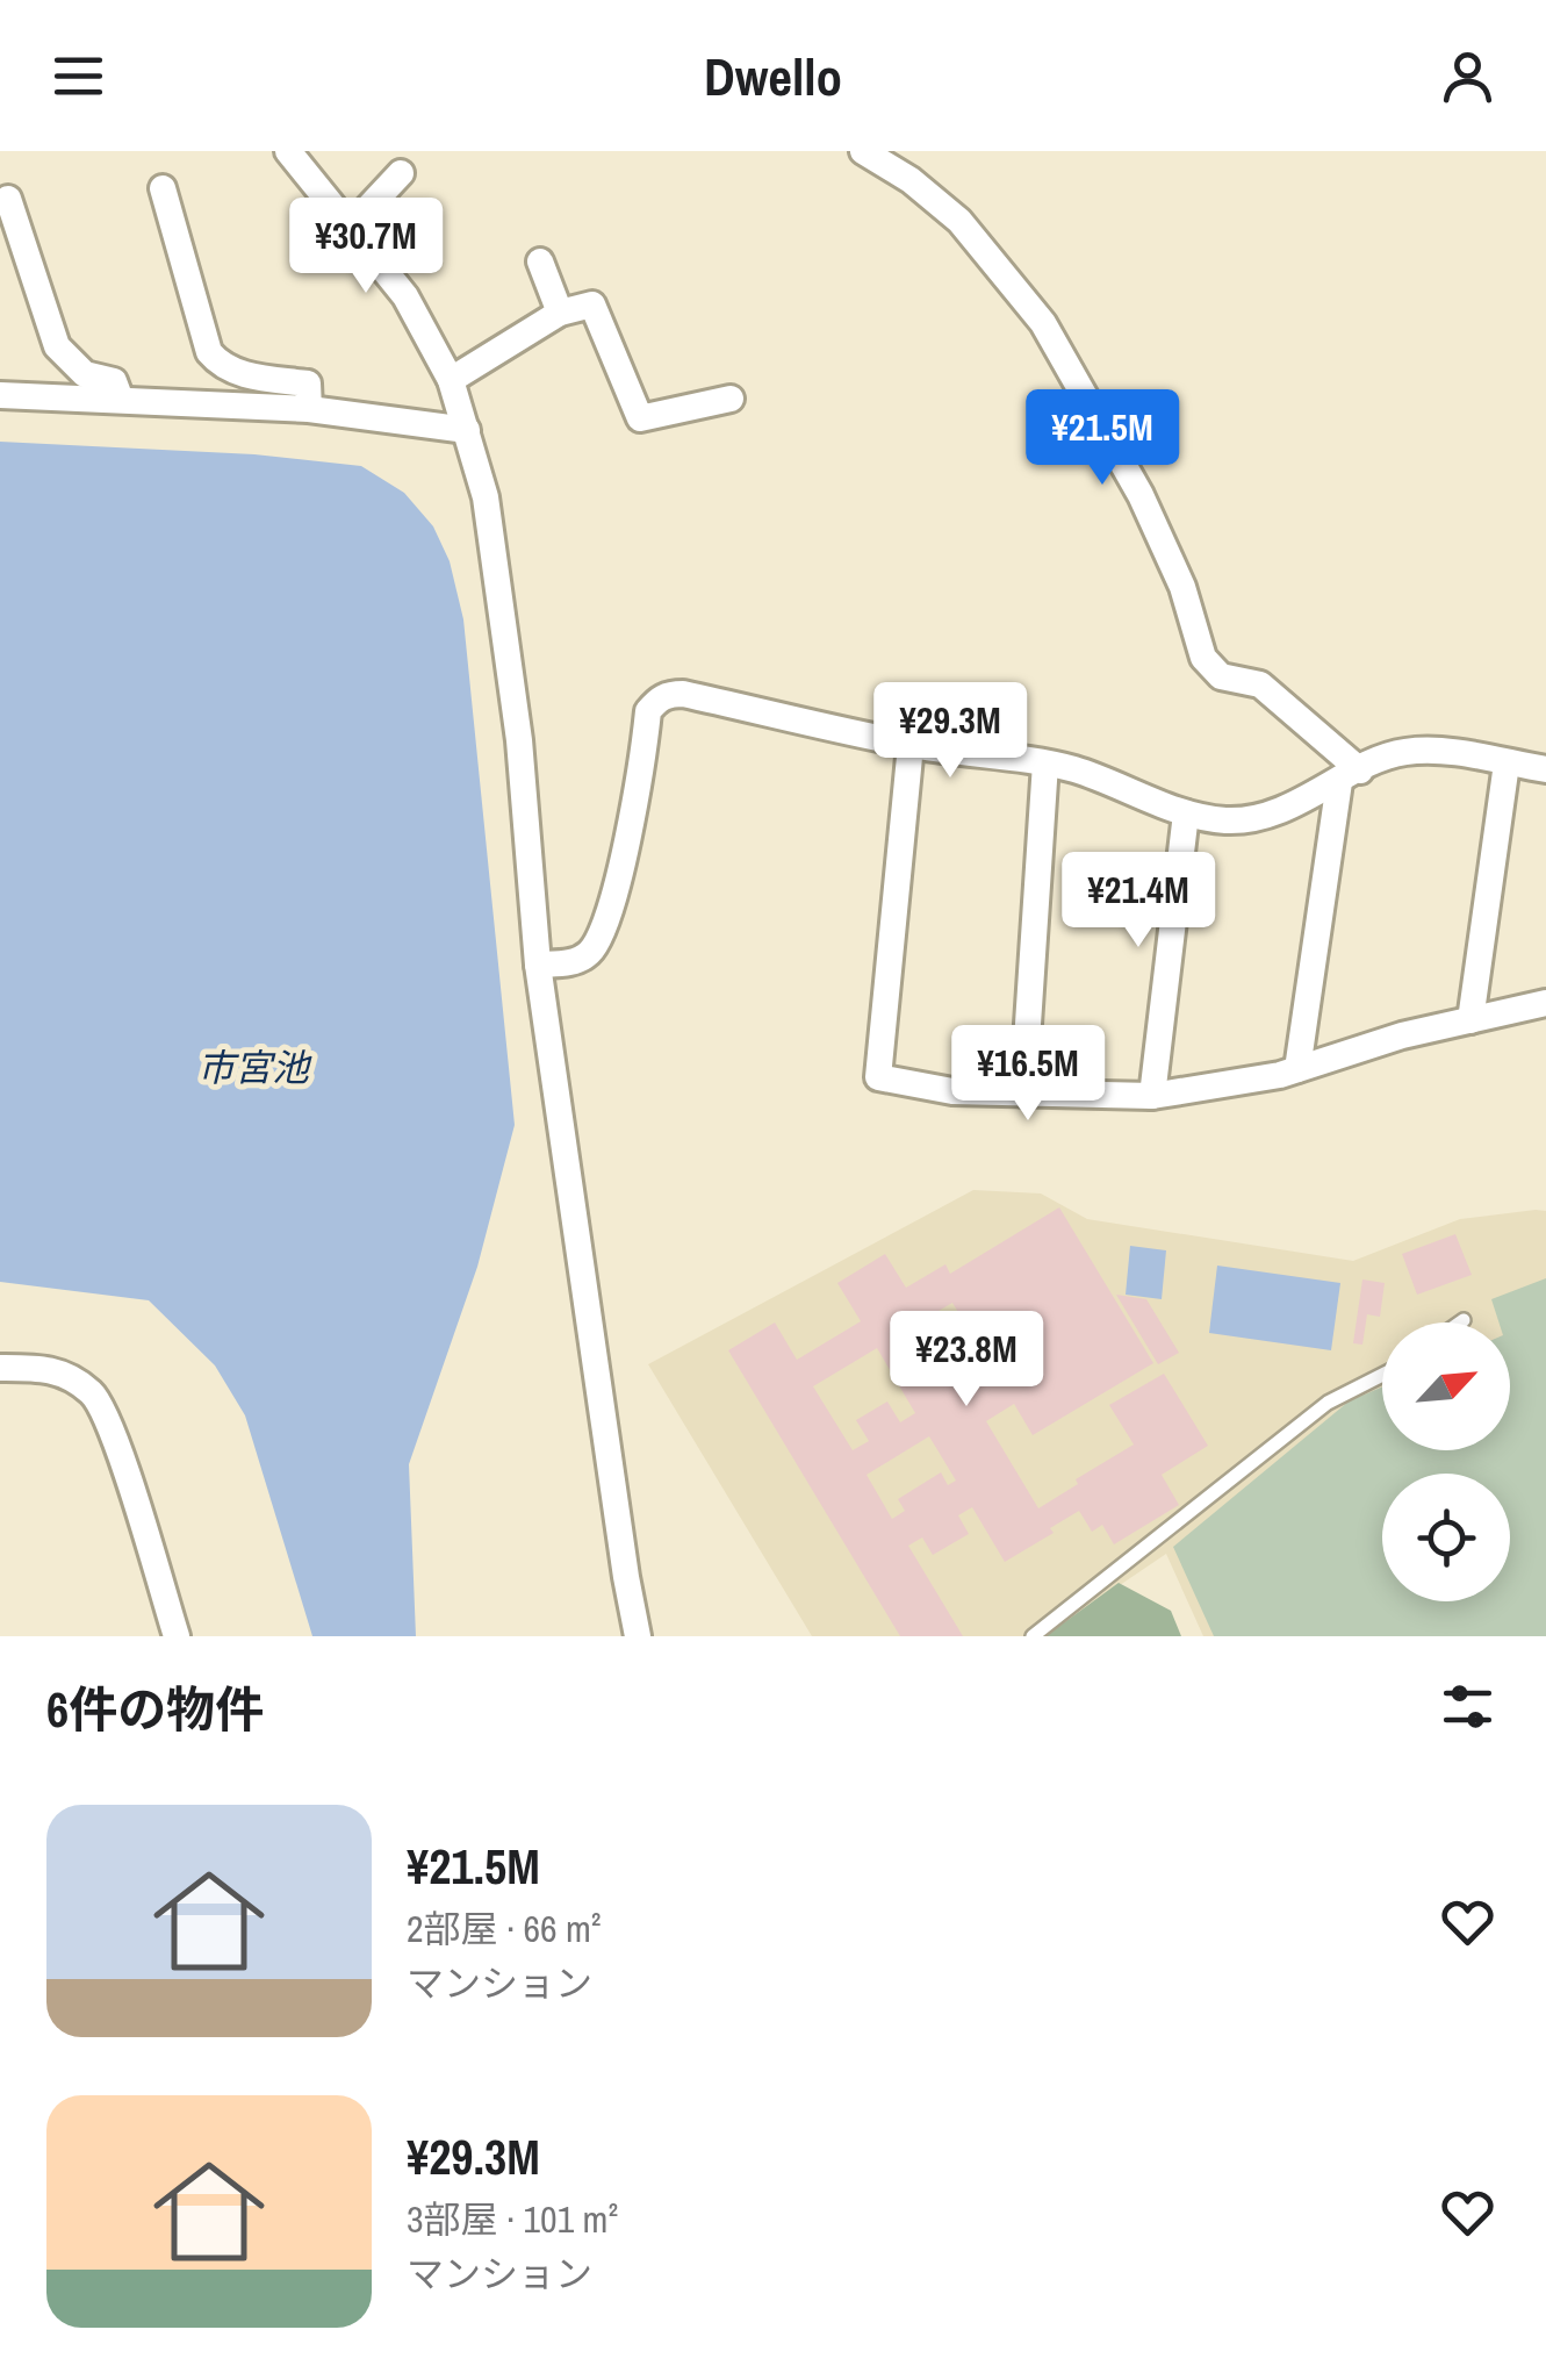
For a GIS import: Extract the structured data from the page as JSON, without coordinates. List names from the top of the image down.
{
  "water": ["市宮池"],
  "north": "top right",
  "page": {
    "header": "Dwello",
    "price": [
      "¥30.7M",
      "¥21.5M",
      "¥29.3M",
      "¥21.4M",
      "¥16.5M",
      "¥23.8M"
    ],
    "heading": "6件の物件",
    "list": [
      {
        "name": "¥21.5M",
        "note": "2部屋 · 66 m² · マンション"
      },
      {
        "name": "¥29.3M",
        "note": "3部屋 · 101 m² · マンション"
      }
    ]
  }
}
